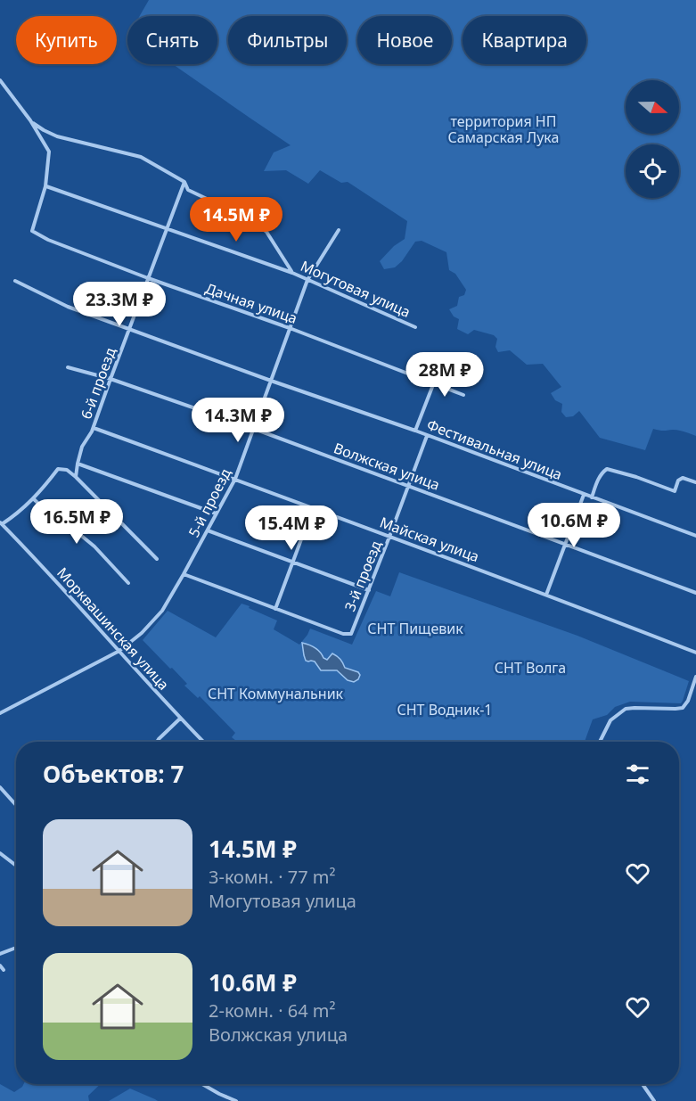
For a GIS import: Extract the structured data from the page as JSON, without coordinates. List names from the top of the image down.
{
  "streets": {
    "street": [
      "Могутовая улица",
      "Дачная улица",
      "6-й проезд",
      "Фестивальная улица",
      "Волжская улица",
      "5-й проезд",
      "Майская улица",
      "3-й проезд",
      "Морквашинская улица"
    ]
  },
  "crossings": [
    ["Могутовая улица", "Дачная улица"],
    ["Могутовая улица", "6-й проезд"],
    ["Могутовая улица", "5-й проезд"],
    ["Дачная улица", "6-й проезд"],
    ["Дачная улица", "5-й проезд"],
    ["6-й проезд", "Фестивальная улица"],
    ["6-й проезд", "Волжская улица"],
    ["6-й проезд", "Майская улица"],
    ["Фестивальная улица", "5-й проезд"],
    ["Фестивальная улица", "3-й проезд"],
    ["Волжская улица", "5-й проезд"],
    ["Волжская улица", "3-й проезд"],
    ["5-й проезд", "Майская улица"],
    ["5-й проезд", "Морквашинская улица"],
    ["Майская улица", "3-й проезд"]
  ],
  "parks": [
    "территория НП Самарская Лука",
    "СНТ Пищевик",
    "СНТ Волга",
    "СНТ Коммунальник",
    "СНТ Водник-1"
  ],
  "north": "right",
  "page": {
    "chip": [
      "Купить",
      "Снять",
      "Фильтры",
      "Новое",
      "Квартира"
    ],
    "price": [
      "14.5M ₽",
      "23.3M ₽",
      "28M ₽",
      "14.3M ₽",
      "16.5M ₽",
      "10.6M ₽",
      "15.4M ₽"
    ],
    "heading": "Объектов: 7",
    "list": [
      {
        "name": "14.5M ₽",
        "note": "3-комн. · 77 m² · Могутовая улица"
      },
      {
        "name": "10.6M ₽",
        "note": "2-комн. · 64 m² · Волжская улица"
      }
    ]
  }
}
